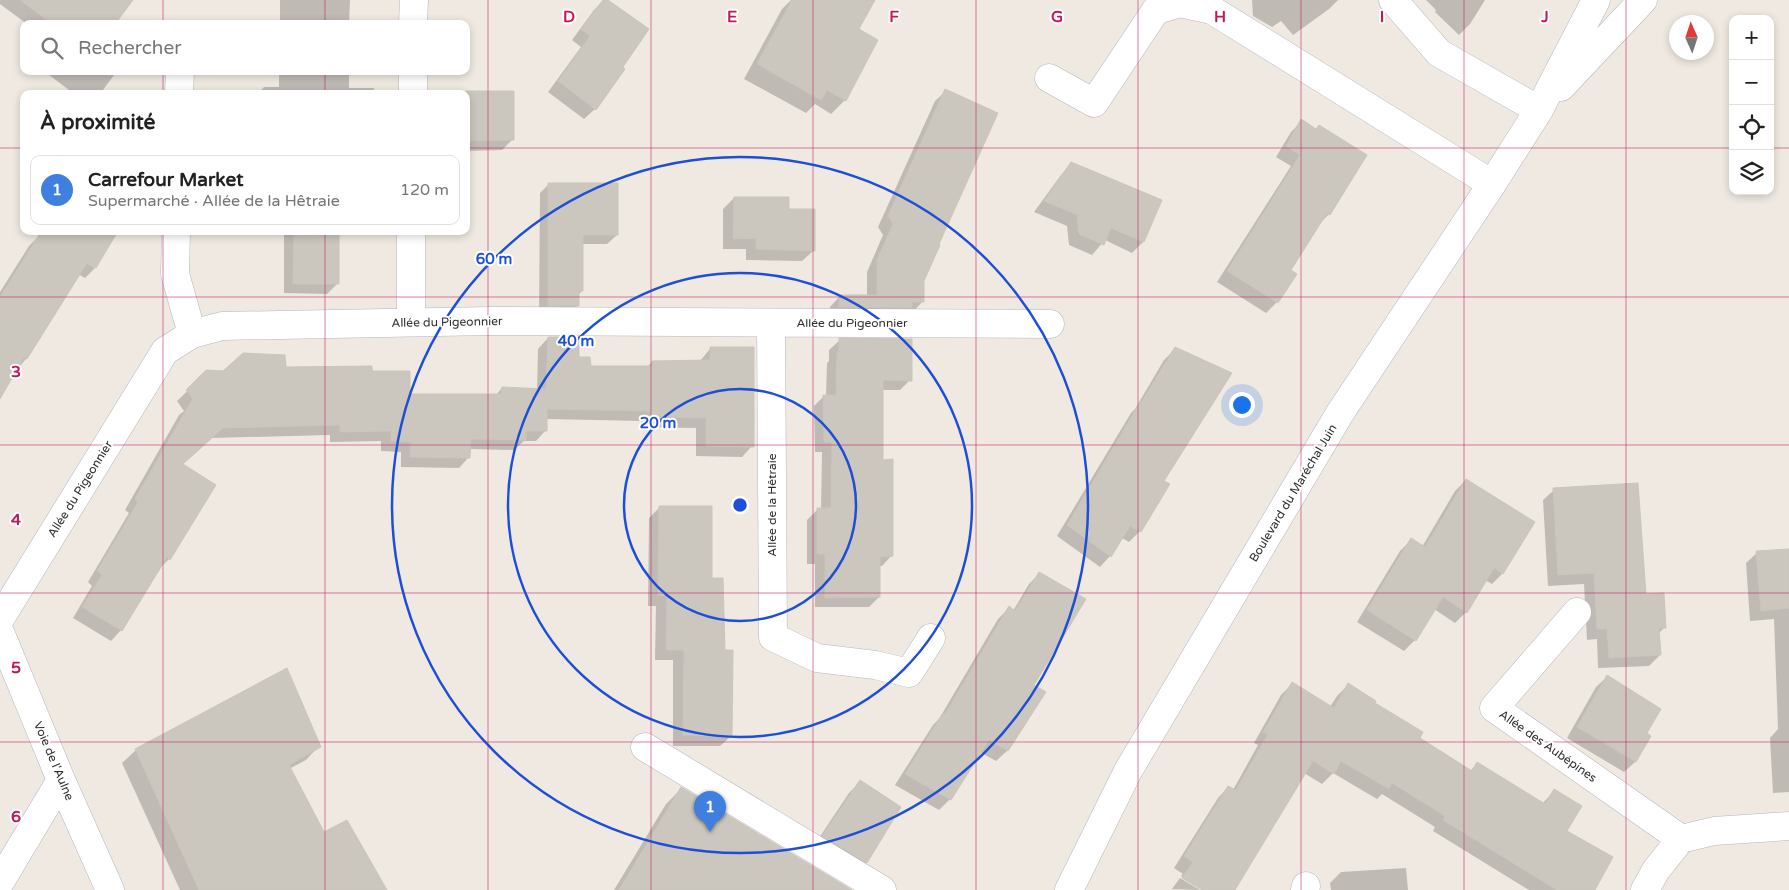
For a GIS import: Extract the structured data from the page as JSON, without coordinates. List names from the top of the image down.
{
  "streets": {
    "street": [
      "Allée du Pigeonnier",
      "Boulevard du Maréchal Juin",
      "Allée de la Hêtraie",
      "Allée des Aubépines",
      "Voie de l'Aulne"
    ]
  },
  "crossings": [
    ["Allée du Pigeonnier", "Allée de la Hêtraie"]
  ],
  "north": "top",
  "page": {
    "map_buttons": ["+", "−"],
    "search": "Rechercher",
    "heading": "À proximité",
    "list": [
      {
        "mark": "1",
        "name": "Carrefour Market",
        "note": "Supermarché · Allée de la Hêtraie",
        "value": "120 m"
      }
    ],
    "pins": "1"
  },
  "grid": {
    "columns": [
      "D",
      "E",
      "F",
      "G",
      "H",
      "I",
      "J"
    ],
    "rows": [
      "3",
      "4",
      "5",
      "6"
    ]
  },
  "rings": ["60 m", "40 m", "20 m"]
}
